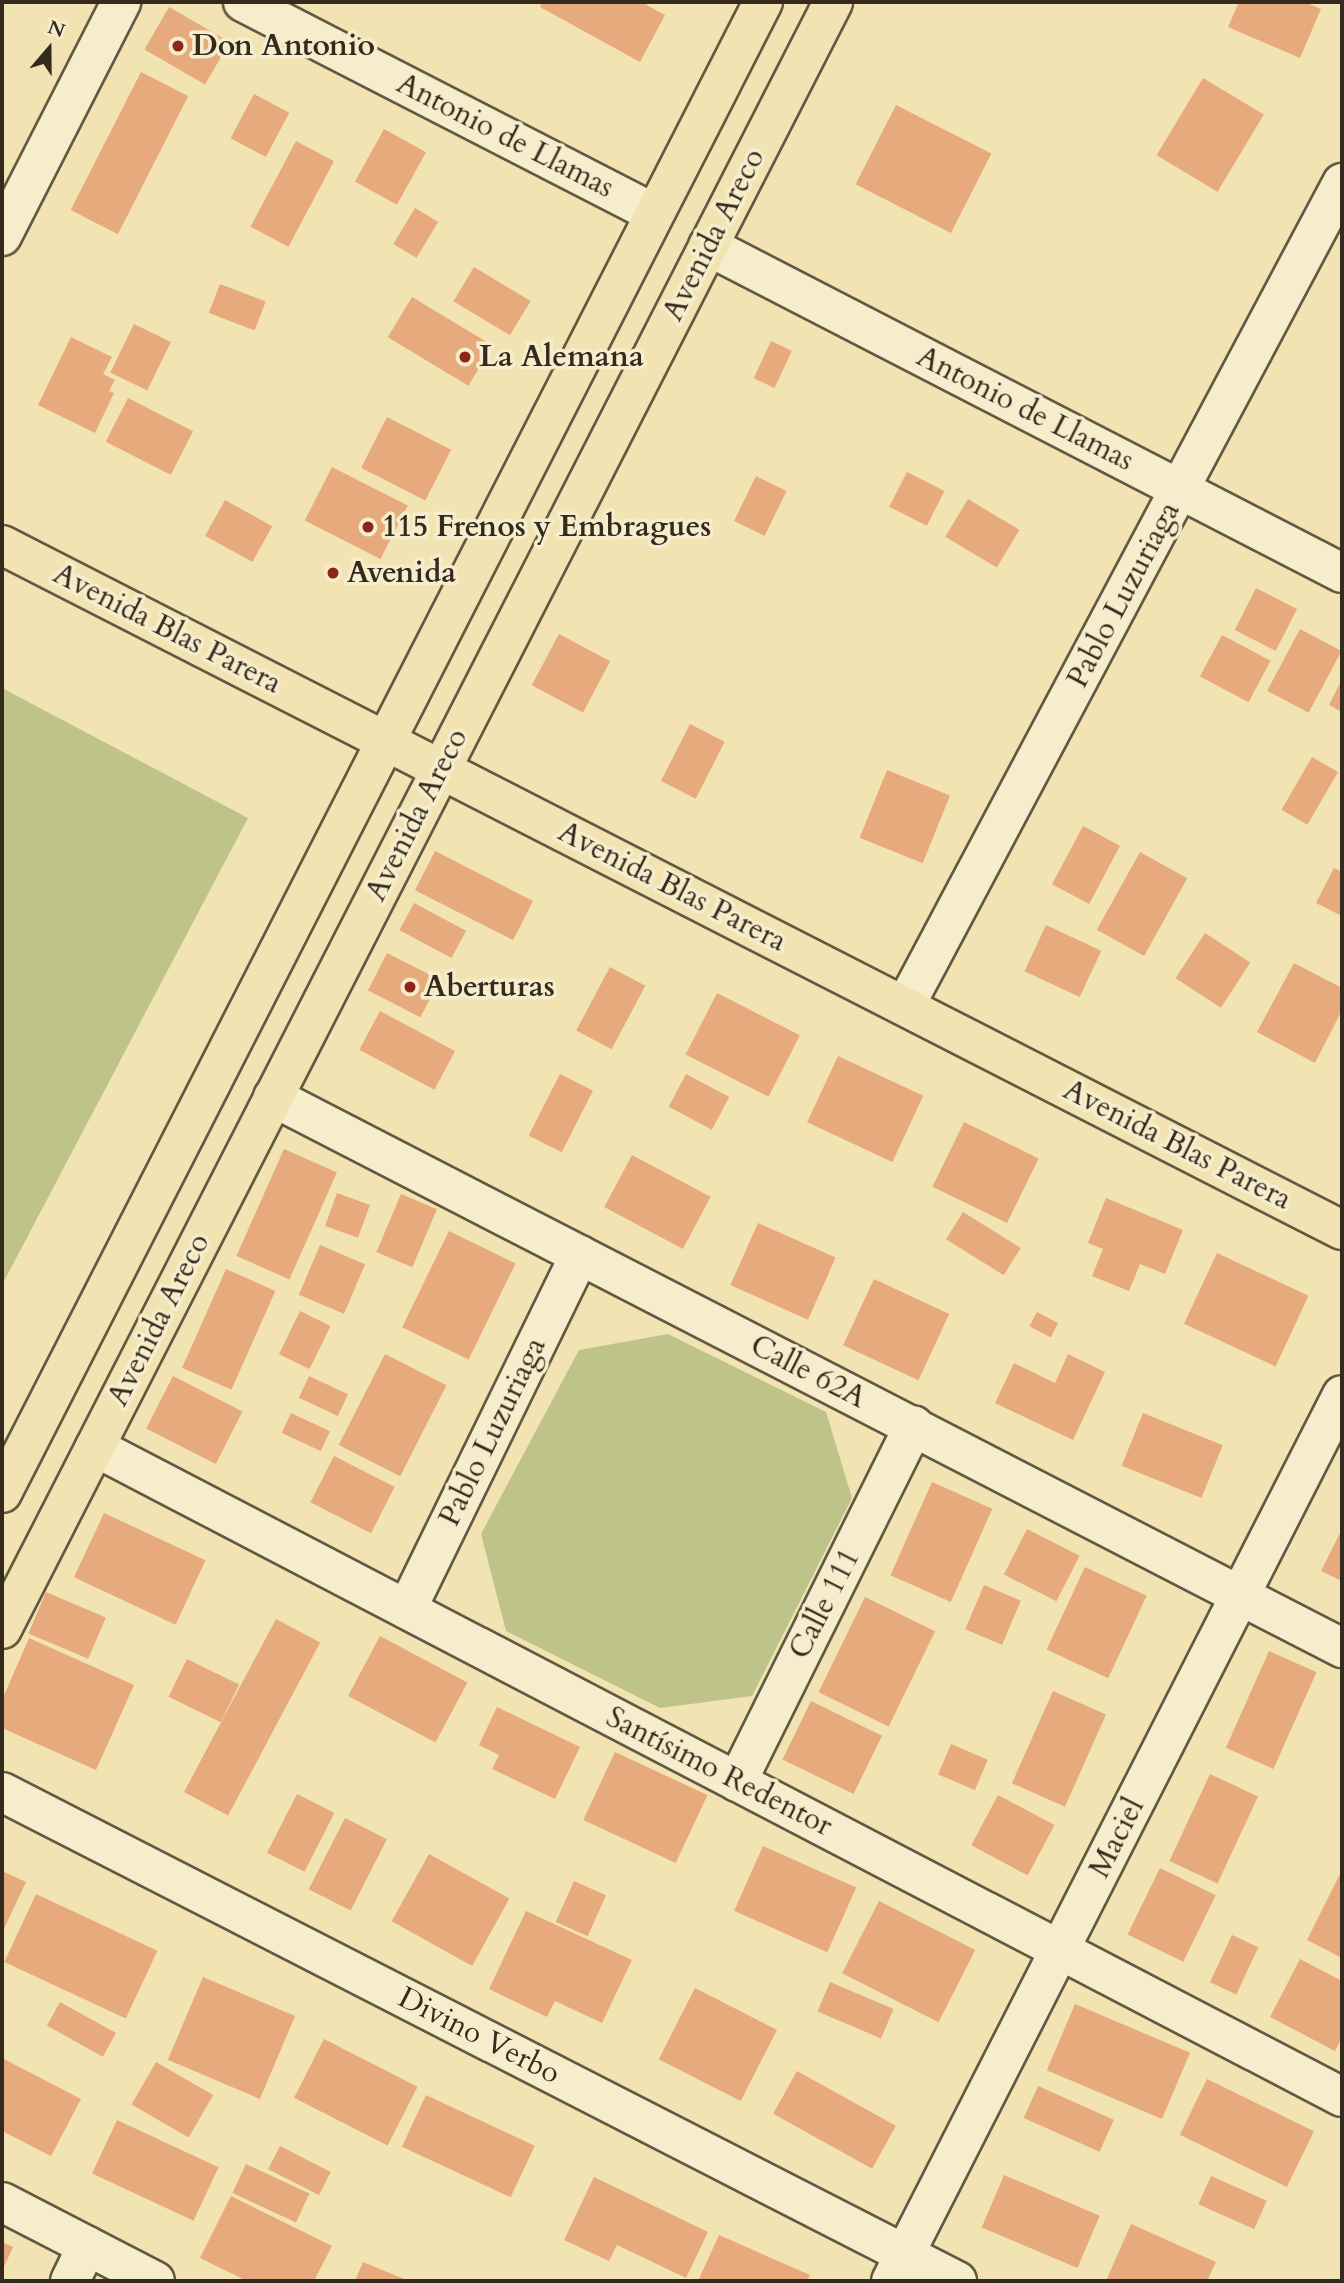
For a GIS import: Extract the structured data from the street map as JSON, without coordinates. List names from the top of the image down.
{
  "streets": {
    "main road": ["Avenida Areco", "Avenida Blas Parera"],
    "street": [
      "Antonio de Llamas",
      "Pablo Luzuriaga",
      "Calle 62A",
      "Calle 111",
      "Santísimo Redentor",
      "Maciel",
      "Divino Verbo"
    ]
  },
  "crossings": [
    ["Antonio de Llamas", "Avenida Areco"],
    ["Antonio de Llamas", "Pablo Luzuriaga"],
    ["Avenida Areco", "Avenida Blas Parera"],
    ["Avenida Areco", "Calle 62A"],
    ["Avenida Areco", "Santísimo Redentor"],
    ["Pablo Luzuriaga", "Avenida Blas Parera"],
    ["Pablo Luzuriaga", "Calle 62A"],
    ["Pablo Luzuriaga", "Santísimo Redentor"],
    ["Calle 62A", "Calle 111"],
    ["Calle 62A", "Maciel"],
    ["Calle 111", "Santísimo Redentor"],
    ["Santísimo Redentor", "Maciel"],
    ["Maciel", "Divino Verbo"]
  ],
  "places": [
    "Don Antonio",
    "La Alemana",
    "115 Frenos y Embragues",
    "Avenida",
    "Aberturas"
  ],
  "north": "top"
}
